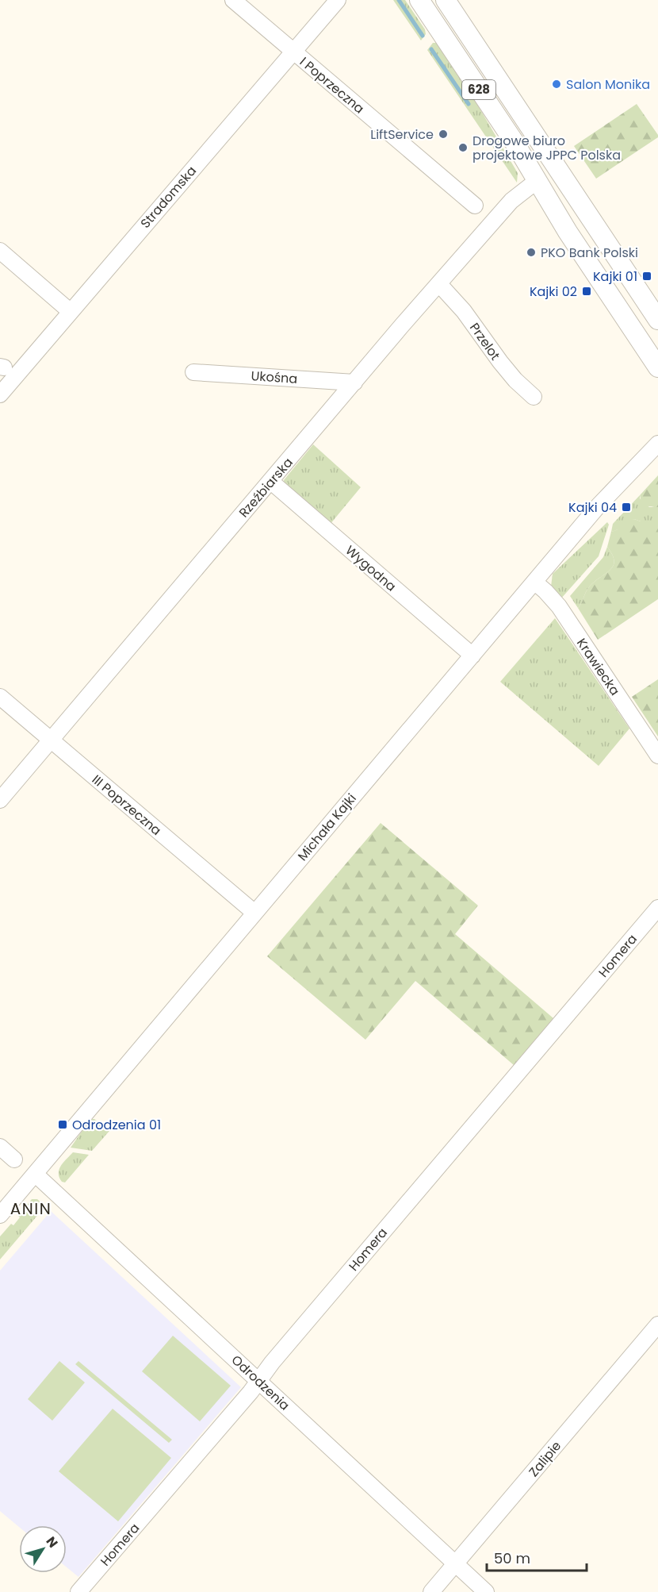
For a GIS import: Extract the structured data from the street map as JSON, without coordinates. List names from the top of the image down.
{
  "streets": {
    "main road": ["628"],
    "street": [
      "I Poprzeczna",
      "Stradomska",
      "Przelot",
      "Ukośna",
      "Rzeźbiarska",
      "Wygodna",
      "Krawiecka",
      "III Poprzeczna",
      "Michała Kajki",
      "Homera",
      "Odrodzenia",
      "Zalipie"
    ]
  },
  "crossings": [
    ["I Poprzeczna", "Stradomska"],
    ["628", "Rzeźbiarska"],
    ["Przelot", "Rzeźbiarska"],
    ["Ukośna", "Rzeźbiarska"],
    ["Rzeźbiarska", "Wygodna"],
    ["Rzeźbiarska", "III Poprzeczna"],
    ["Wygodna", "Michała Kajki"],
    ["Krawiecka", "Michała Kajki"],
    ["III Poprzeczna", "Michała Kajki"],
    ["Michała Kajki", "Odrodzenia"],
    ["Homera", "Odrodzenia"],
    ["Odrodzenia", "Zalipie"]
  ],
  "districts": ["ANIN"],
  "places": {
    "other": [
      "Salon Monika",
      "LiftService",
      "Drogowe biuro projektowe JPPC Polska",
      "PKO Bank Polski"
    ],
    "transit": [
      "Kajki 01",
      "Kajki 02",
      "Kajki 04",
      "Odrodzenia 01"
    ]
  },
  "scale_bar": "50 m",
  "north": "top right"
}
